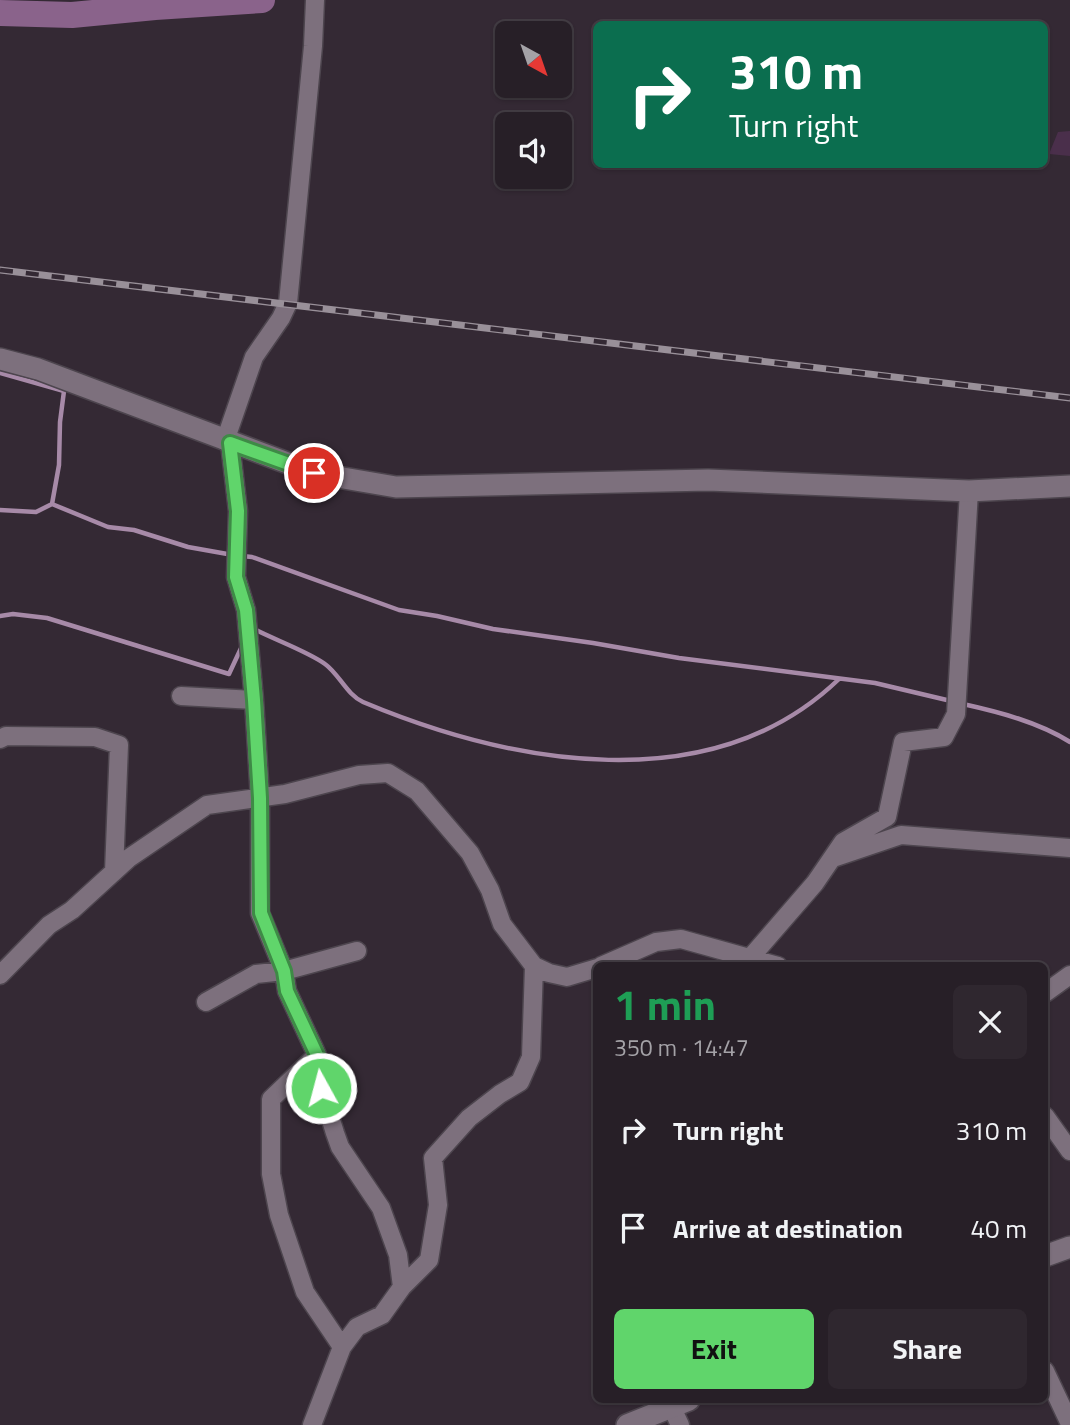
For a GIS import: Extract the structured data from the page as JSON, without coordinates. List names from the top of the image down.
{
  "north": "bottom right",
  "page": {
    "turn": ["310 m", "Turn right"],
    "heading": ["1 min", "350 m · 14:47"],
    "list": [
      {
        "name": "Turn right",
        "value": "310 m"
      },
      {
        "name": "Arrive at destination",
        "value": "40 m"
      }
    ],
    "buttons": ["Exit", "Share"]
  }
}
